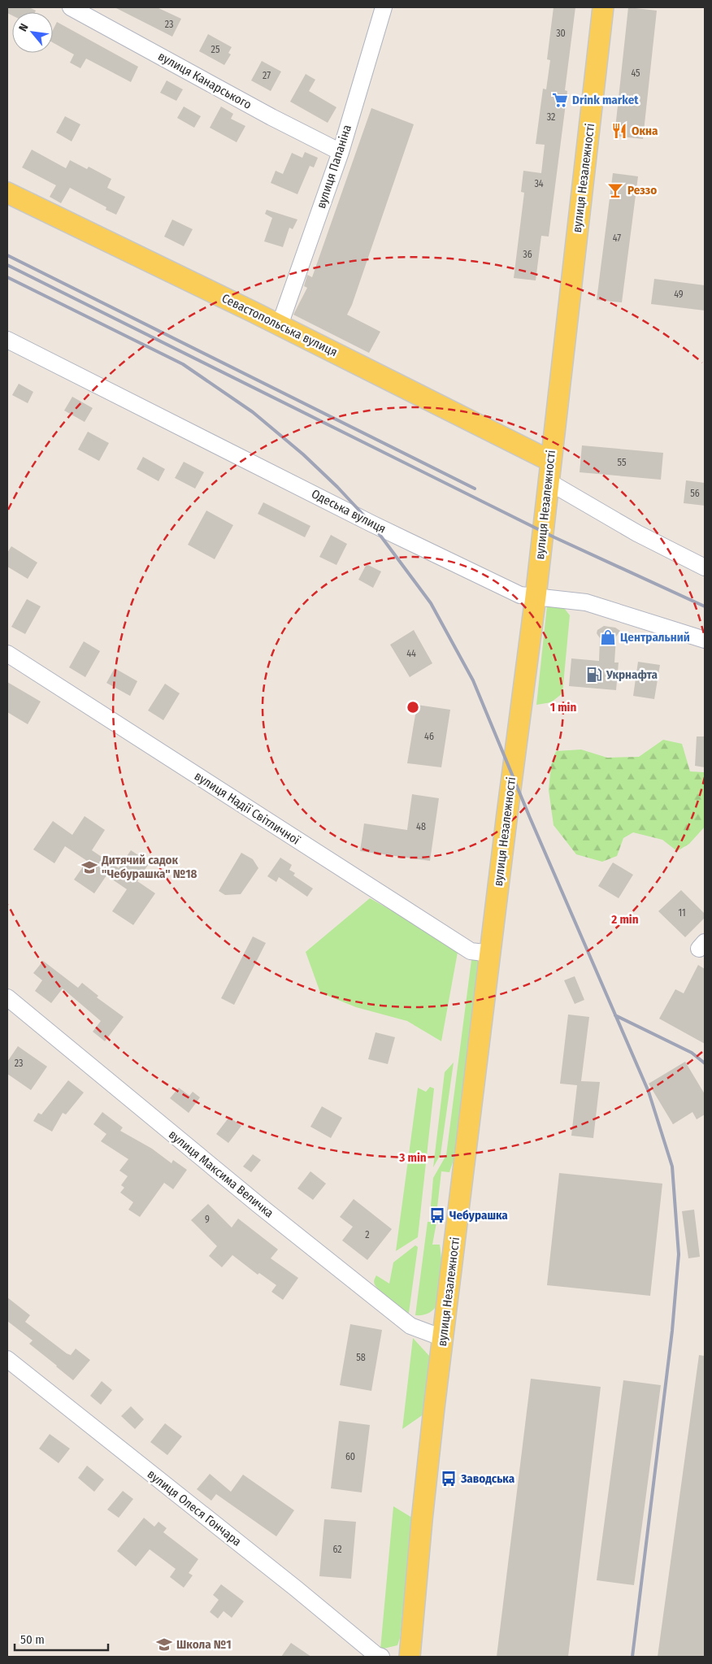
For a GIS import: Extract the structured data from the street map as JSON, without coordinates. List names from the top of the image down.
{
  "streets": {
    "main road": ["вулиця Незалежності", "Севастопольська вулиця"],
    "street": [
      "вулиця Канарського",
      "вулиця Папаніна",
      "Одеська вулиця",
      "вулиця Надії Світличної",
      "вулиця Максима Величка",
      "вулиця Олеся Гончара"
    ]
  },
  "crossings": [
    ["вулиця Канарського", "вулиця Папаніна"],
    ["вулиця Папаніна", "Севастопольська вулиця"],
    ["вулиця Незалежності", "Севастопольська вулиця"],
    ["вулиця Незалежності", "Одеська вулиця"],
    ["вулиця Незалежності", "вулиця Надії Світличної"],
    ["вулиця Незалежності", "вулиця Максима Величка"]
  ],
  "places": {
    "supermarket": ["Drink market"],
    "restaurant": ["Окна"],
    "bar": ["Реззо"],
    "shop": ["Центральний"],
    "fuel station": ["Укрнафта"],
    "school or university": ["Дитячий садок \"Чебурашка\" №18", "Школа №1"],
    "bus stop": ["Чебурашка", "Заводська"]
  },
  "house_numbers": [
    "23",
    "30",
    "25",
    "45",
    "27",
    "32",
    "34",
    "47",
    "36",
    "49",
    "55",
    "56",
    "44",
    "46",
    "48",
    "11",
    "23",
    "9",
    "2",
    "58",
    "60",
    "62"
  ],
  "scale_bar": "50 m",
  "north": "top left",
  "rings": ["1 min", "2 min", "3 min"]
}
